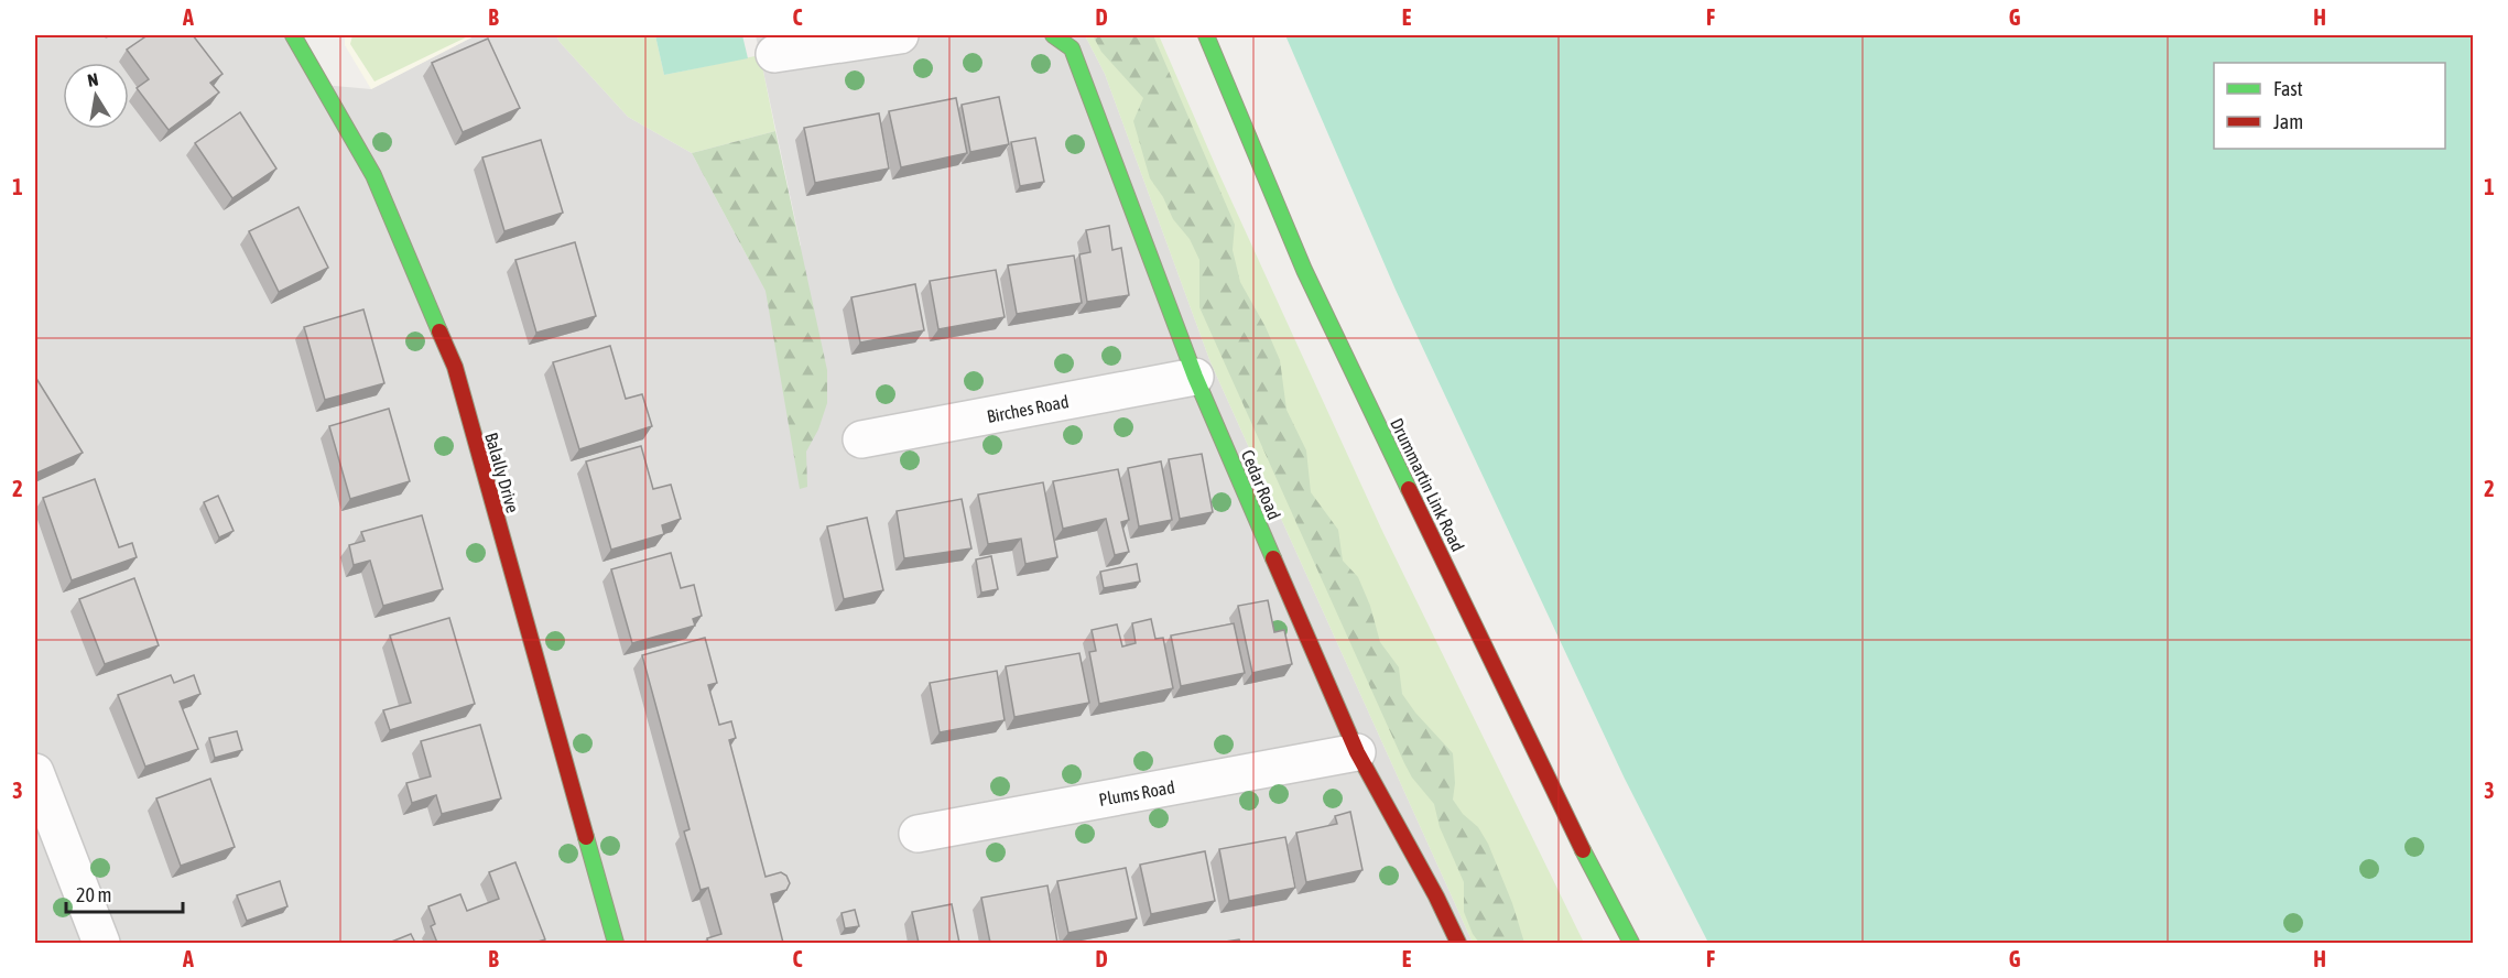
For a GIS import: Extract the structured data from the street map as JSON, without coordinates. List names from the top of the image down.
{
  "streets": {
    "street": [
      "Birches Road",
      "Balally Drive",
      "Cedar Road",
      "Drummartin Link Road",
      "Plums Road"
    ]
  },
  "crossings": [
    ["Birches Road", "Cedar Road"],
    ["Cedar Road", "Plums Road"]
  ],
  "legend": ["Fast", "Jam"],
  "scale_bar": "20 m",
  "north": "top",
  "grid": {
    "columns": [
      "A",
      "B",
      "C",
      "D",
      "E",
      "F",
      "G",
      "H"
    ],
    "rows": ["1", "2", "3"]
  }
}
